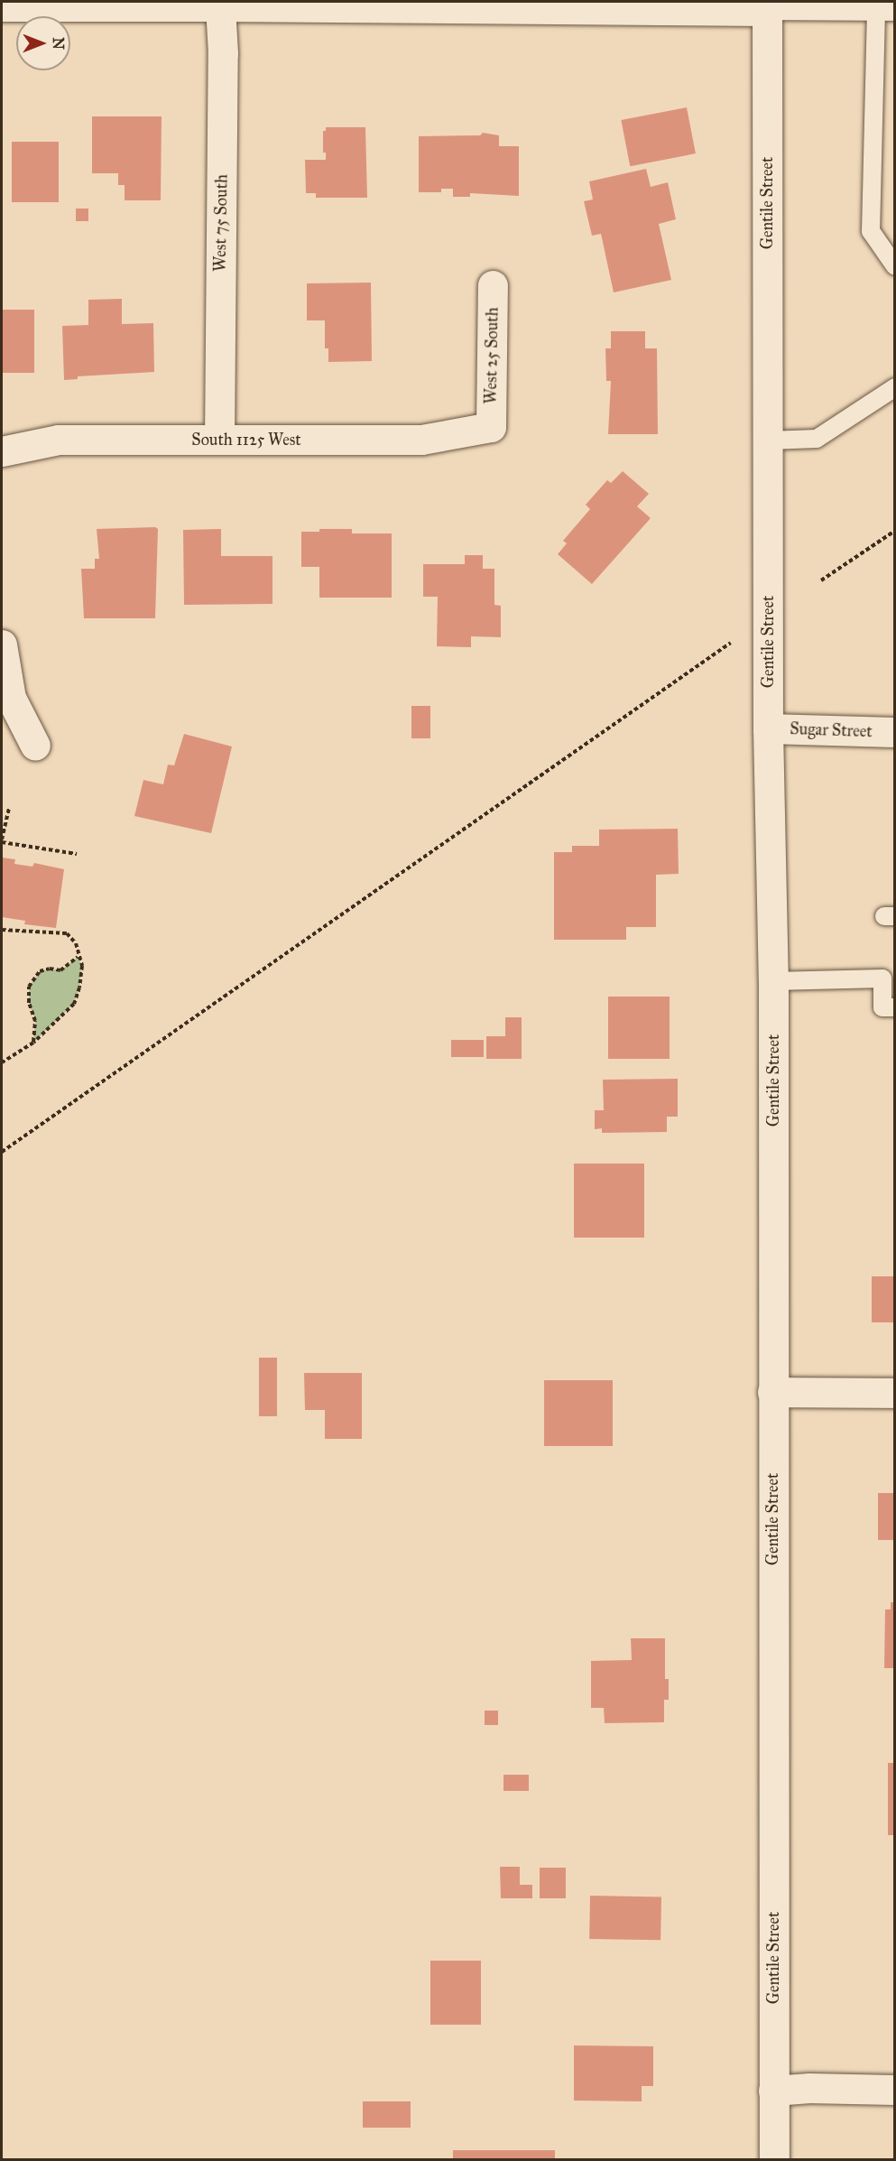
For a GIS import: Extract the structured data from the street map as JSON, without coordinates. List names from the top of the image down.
{
  "streets": {
    "main road": [
      "Gentile Street",
      "West 75 South",
      "West 25 South",
      "South 1125 West",
      "Sugar Street"
    ]
  },
  "crossings": [
    ["Gentile Street", "Sugar Street"],
    ["West 75 South", "South 1125 West"],
    ["West 25 South", "South 1125 West"]
  ],
  "north": "right"
}
